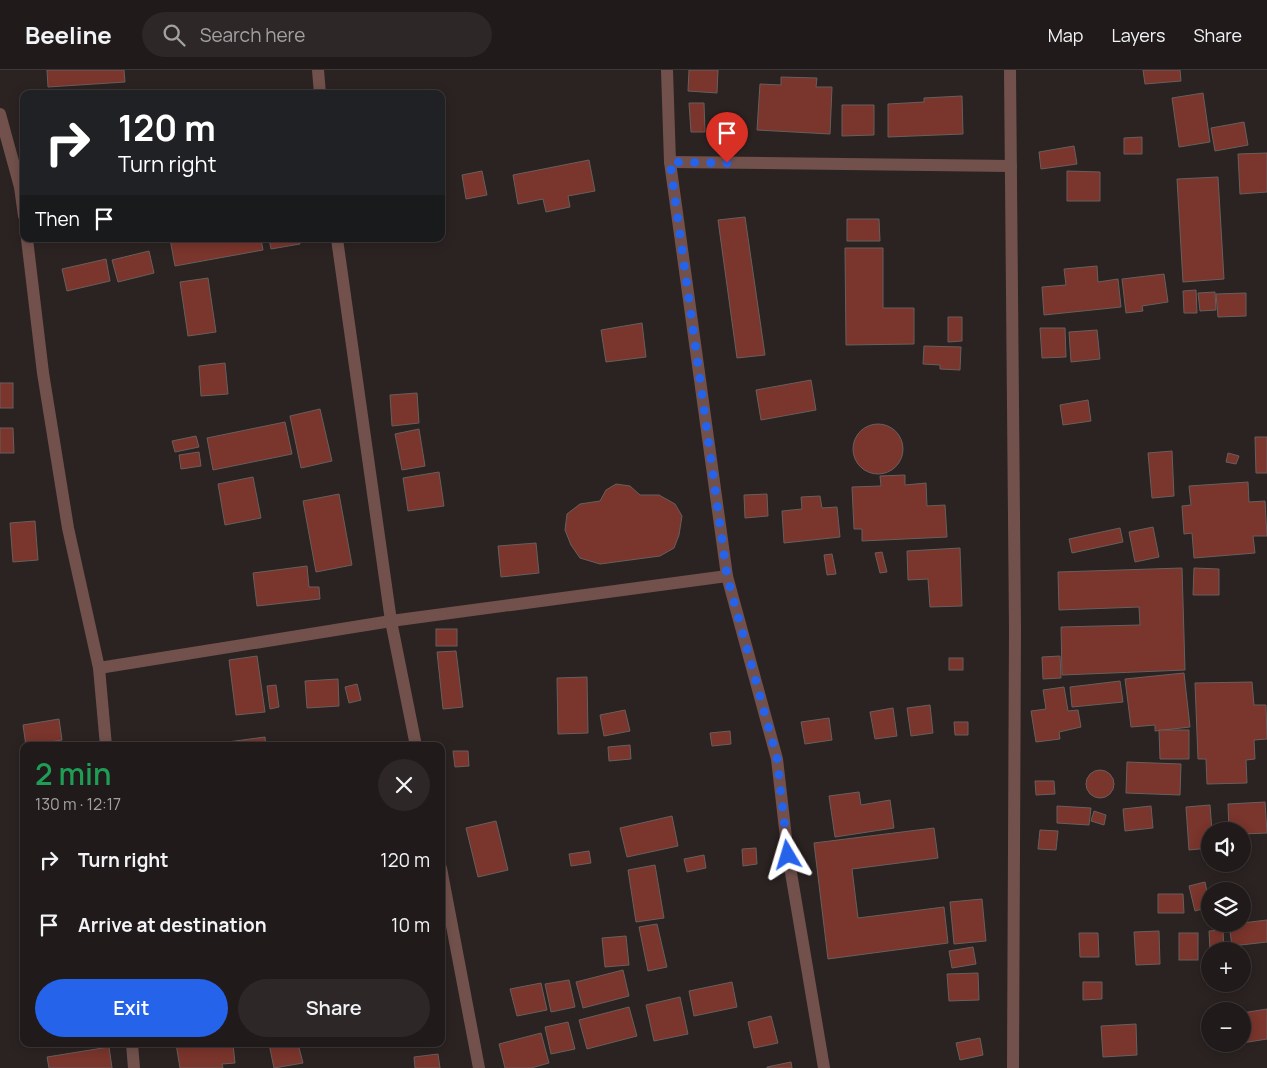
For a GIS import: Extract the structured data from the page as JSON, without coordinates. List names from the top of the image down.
{
  "page": {
    "header": "Beeline",
    "search": "Search here",
    "nav": ["Map", "Layers", "Share"],
    "turn": ["120 m", "Turn right"],
    "then": "Then",
    "heading": ["2 min", "130 m · 12:17"],
    "map_buttons": ["+", "−"],
    "list": [
      {
        "name": "Turn right",
        "value": "120 m"
      },
      {
        "name": "Arrive at destination",
        "value": "10 m"
      }
    ],
    "buttons": ["Exit", "Share"]
  }
}
